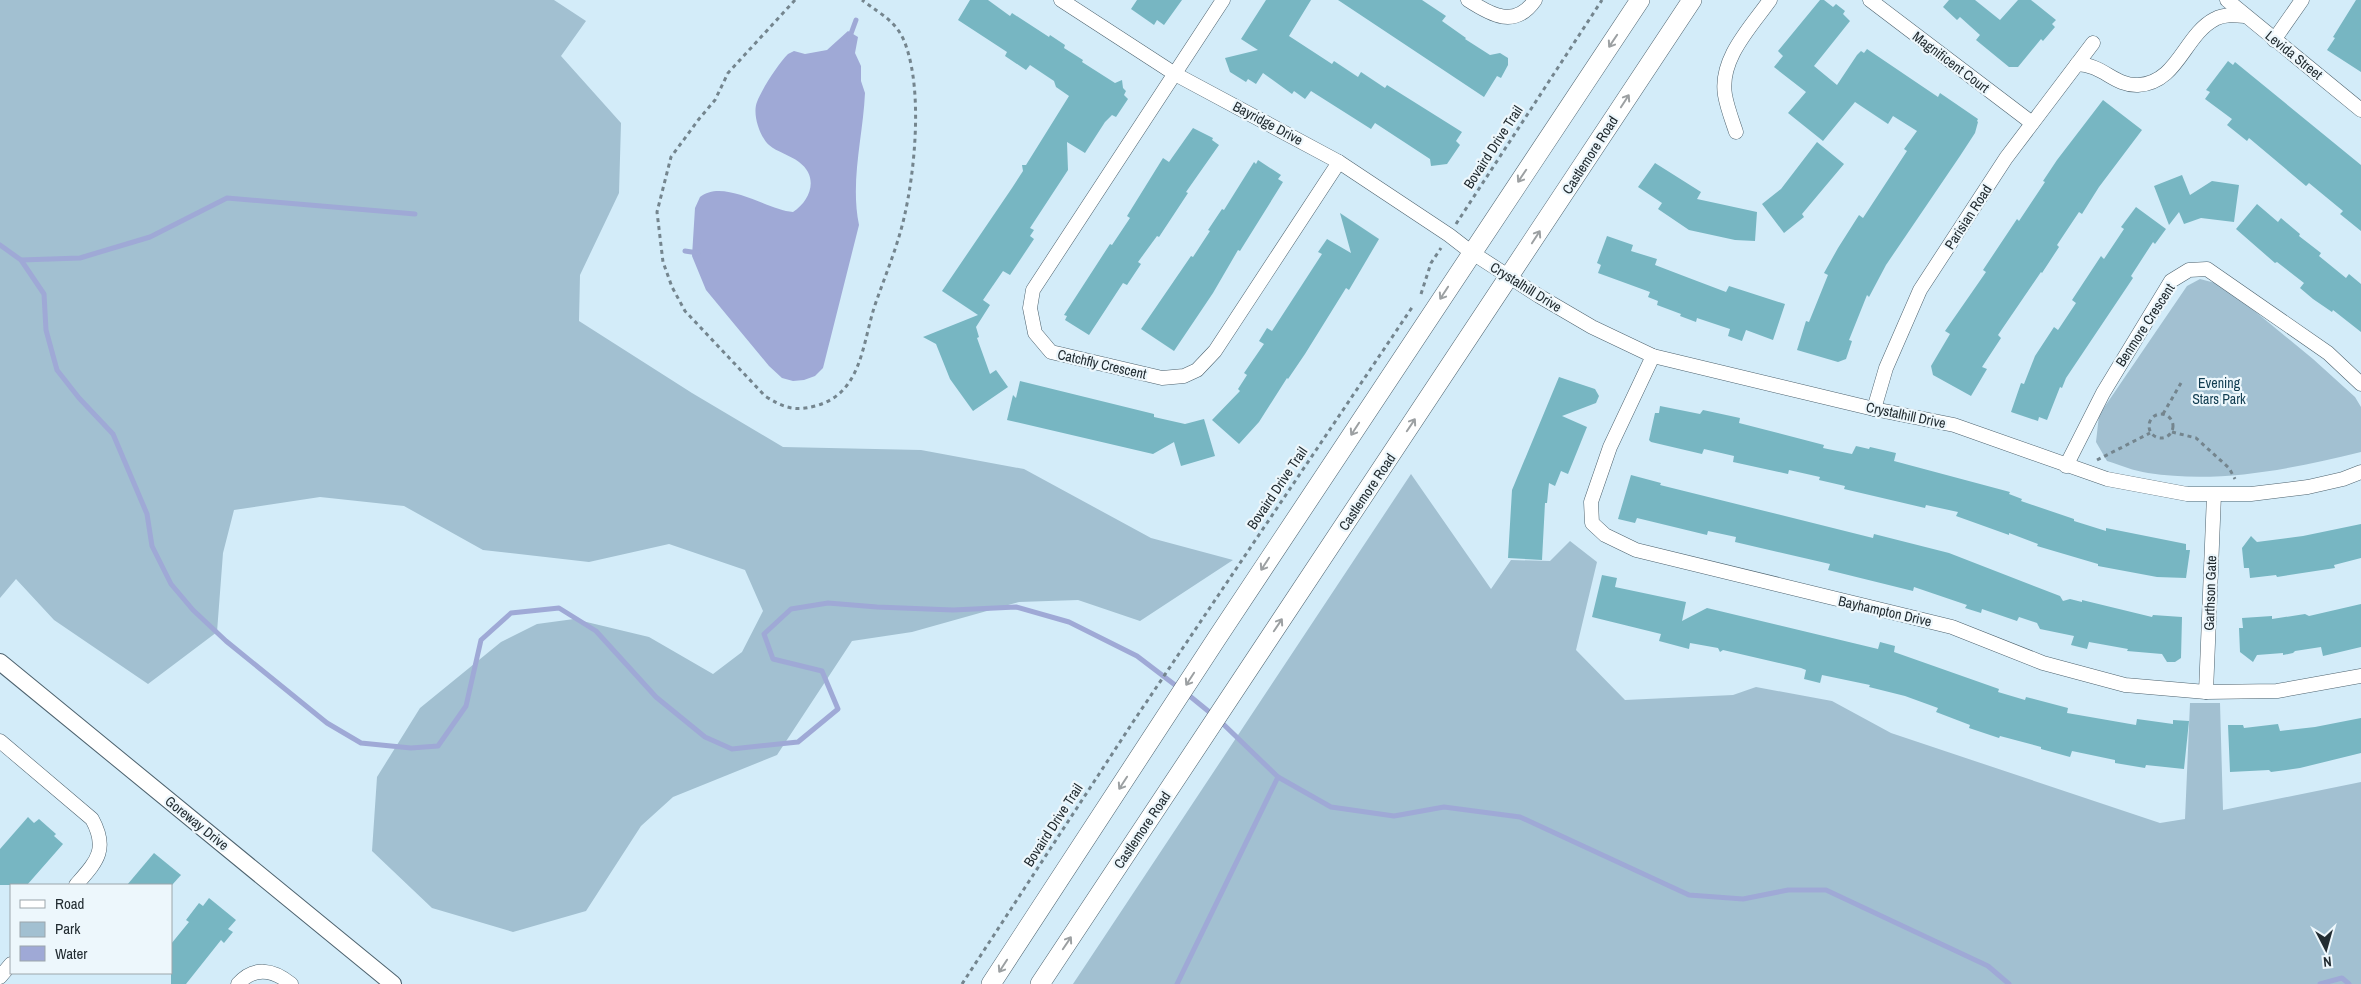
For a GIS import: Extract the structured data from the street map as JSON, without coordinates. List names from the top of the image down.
{
  "streets": {
    "main road": ["Castlemore Road"],
    "street": [
      "Levida Street",
      "Magnificent Court",
      "Bayridge Drive",
      "Parisian Road",
      "Crystalhill Drive",
      "Benmore Crescent",
      "Catchfly Crescent",
      "Garthson Gate",
      "Bayhampton Drive",
      "Goreway Drive"
    ],
    "path": ["Bovaird Drive Trail"]
  },
  "crossings": [
    ["Magnificent Court", "Parisian Road"],
    ["Bayridge Drive", "Bovaird Drive Trail"],
    ["Bayridge Drive", "Crystalhill Drive"],
    ["Bayridge Drive", "Catchfly Crescent"],
    ["Castlemore Road", "Crystalhill Drive"],
    ["Parisian Road", "Crystalhill Drive"],
    ["Crystalhill Drive", "Benmore Crescent"],
    ["Crystalhill Drive", "Garthson Gate"],
    ["Crystalhill Drive", "Bayhampton Drive"],
    ["Garthson Gate", "Bayhampton Drive"]
  ],
  "parks": ["Evening Stars Park"],
  "legend": ["Road", "Park", "Water"],
  "north": "bottom"
}
